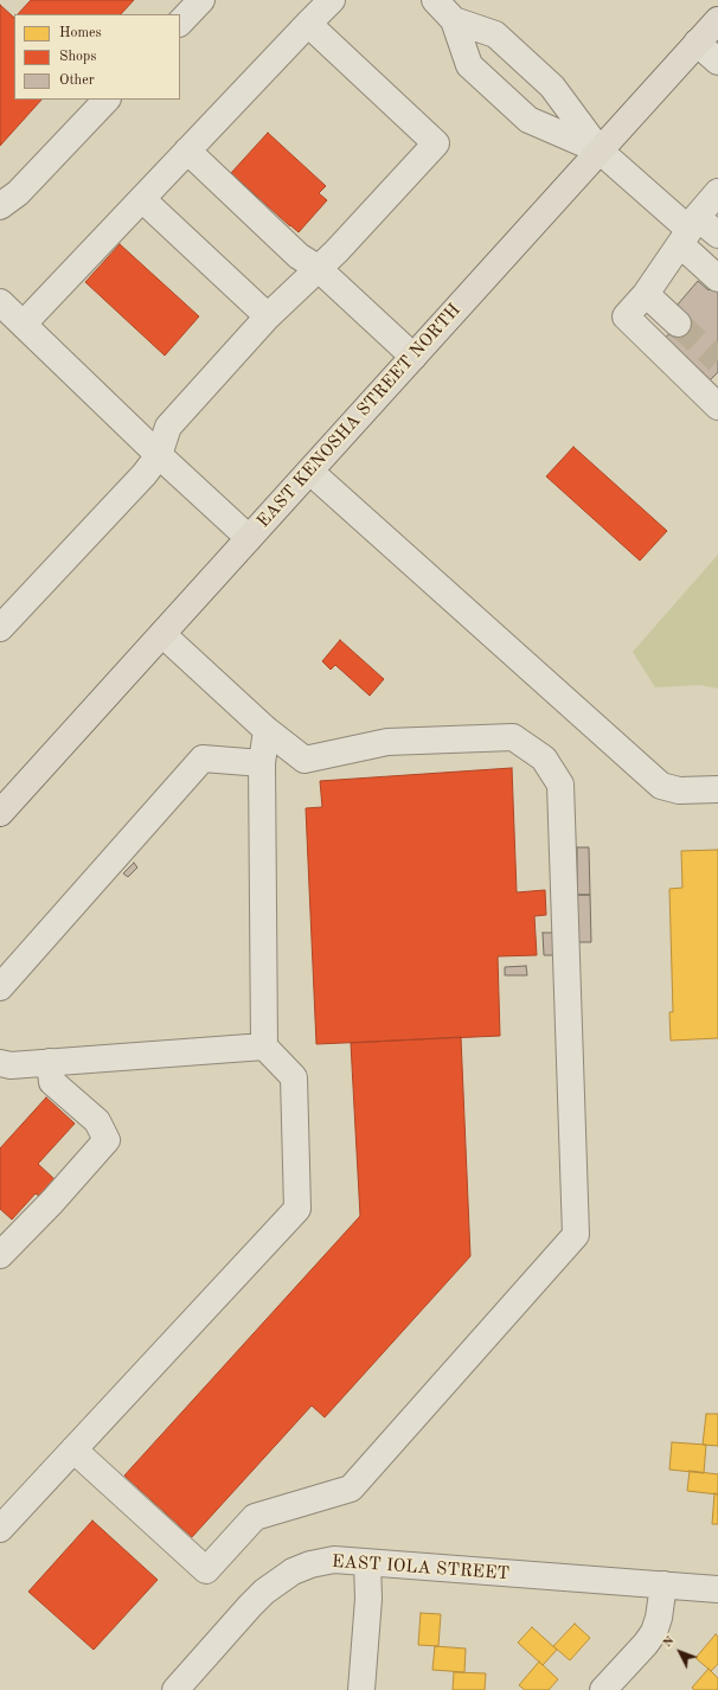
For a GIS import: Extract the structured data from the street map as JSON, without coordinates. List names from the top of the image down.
{
  "streets": {
    "main road": ["EAST KENOSHA STREET NORTH"],
    "street": ["EAST IOLA STREET"]
  },
  "legend": ["Homes", "Shops", "Other"],
  "north": "top left"
}
